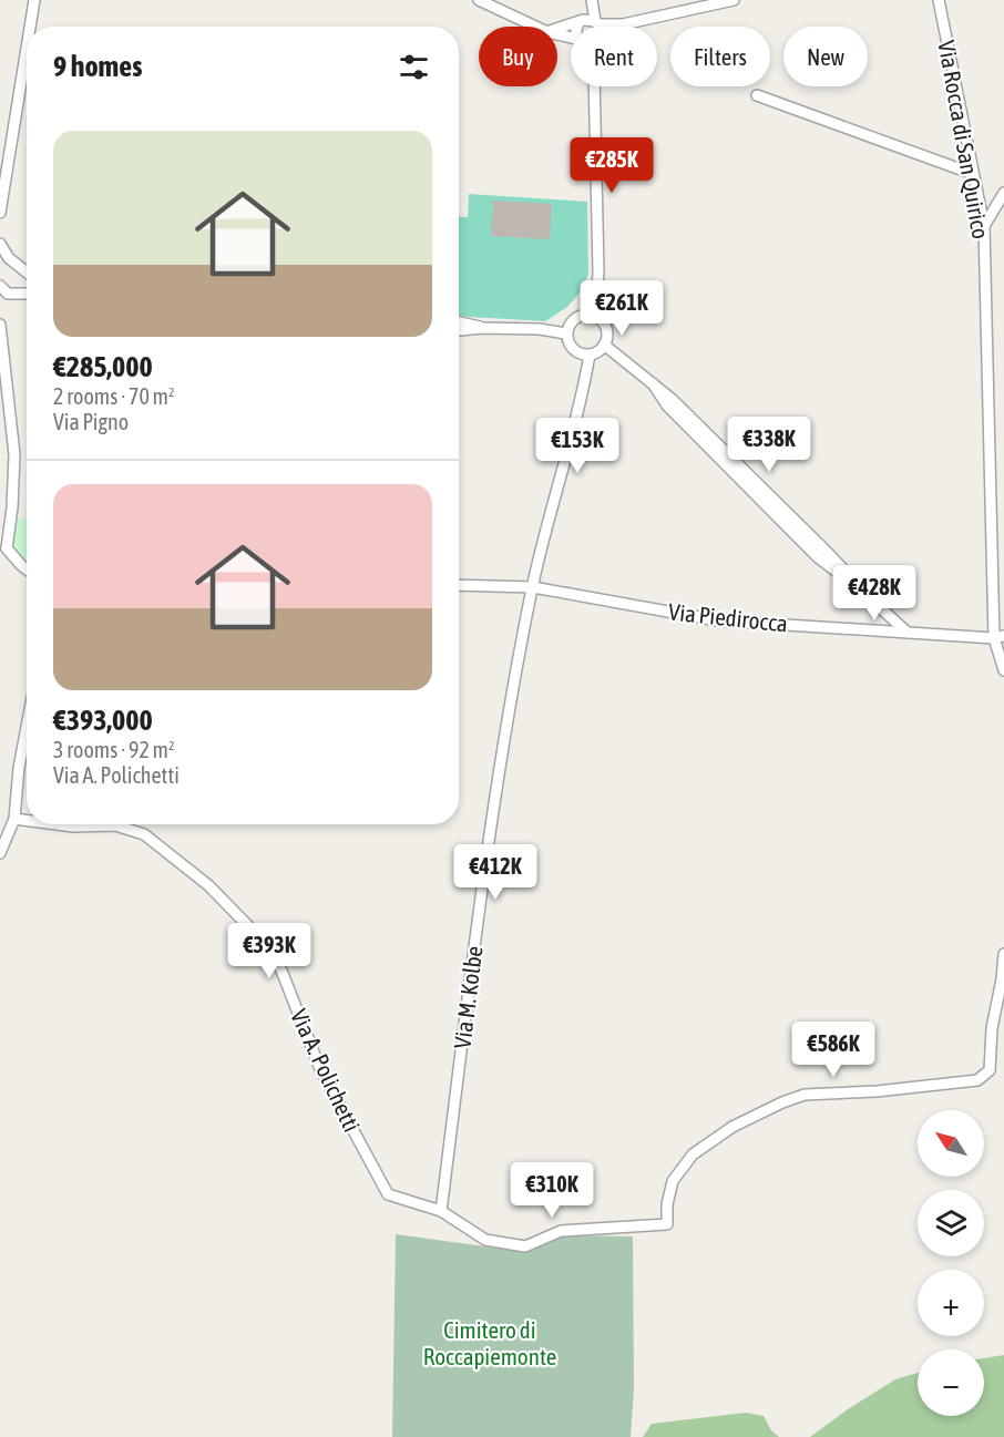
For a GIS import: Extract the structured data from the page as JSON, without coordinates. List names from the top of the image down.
{
  "streets": {
    "street": [
      "Via Rocca di San Quirico",
      "Via Piedirocca",
      "Via M. Kolbe",
      "Via A. Polichetti"
    ]
  },
  "crossings": [
    ["Via Rocca di San Quirico", "Via Piedirocca"],
    ["Via Piedirocca", "Via M. Kolbe"],
    ["Via M. Kolbe", "Via A. Polichetti"]
  ],
  "parks": ["Cimitero di Roccapiemonte"],
  "north": "top left",
  "page": {
    "chip": [
      "Buy",
      "Rent",
      "Filters",
      "New"
    ],
    "heading": "9 homes",
    "list": [
      {
        "name": "€285,000",
        "note": "2 rooms · 70 m² · Via Pigno"
      },
      {
        "name": "€393,000",
        "note": "3 rooms · 92 m² · Via A. Polichetti"
      }
    ],
    "price": [
      "€285K",
      "€261K",
      "€338K",
      "€153K",
      "€428K",
      "€412K",
      "€393K",
      "€586K",
      "€310K"
    ],
    "map_buttons": ["+", "−"]
  }
}
